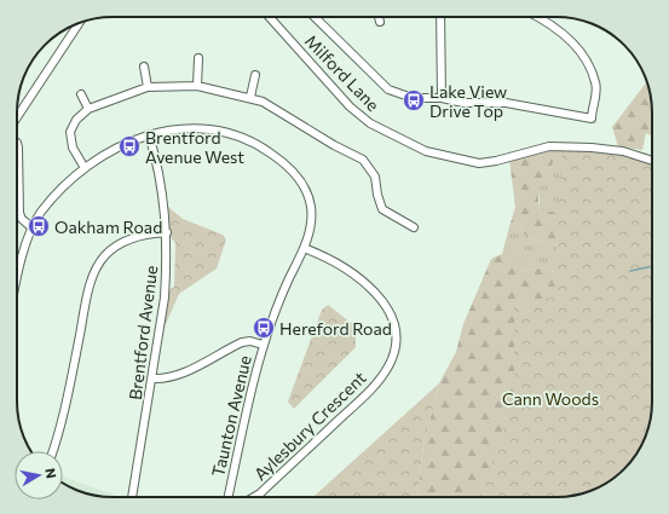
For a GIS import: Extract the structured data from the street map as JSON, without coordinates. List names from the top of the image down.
{
  "streets": {
    "street": [
      "Milford Lane",
      "Brentford Avenue",
      "Taunton Avenue",
      "Aylesbury Crescent"
    ]
  },
  "crossings": [
    ["Brentford Avenue", "Taunton Avenue"],
    ["Taunton Avenue", "Aylesbury Crescent"]
  ],
  "parks": ["Cann Woods"],
  "places": {
    "bus stop": [
      "Lake View Drive Top",
      "Brentford Avenue West",
      "Oakham Road",
      "Hereford Road"
    ]
  },
  "north": "right"
}
